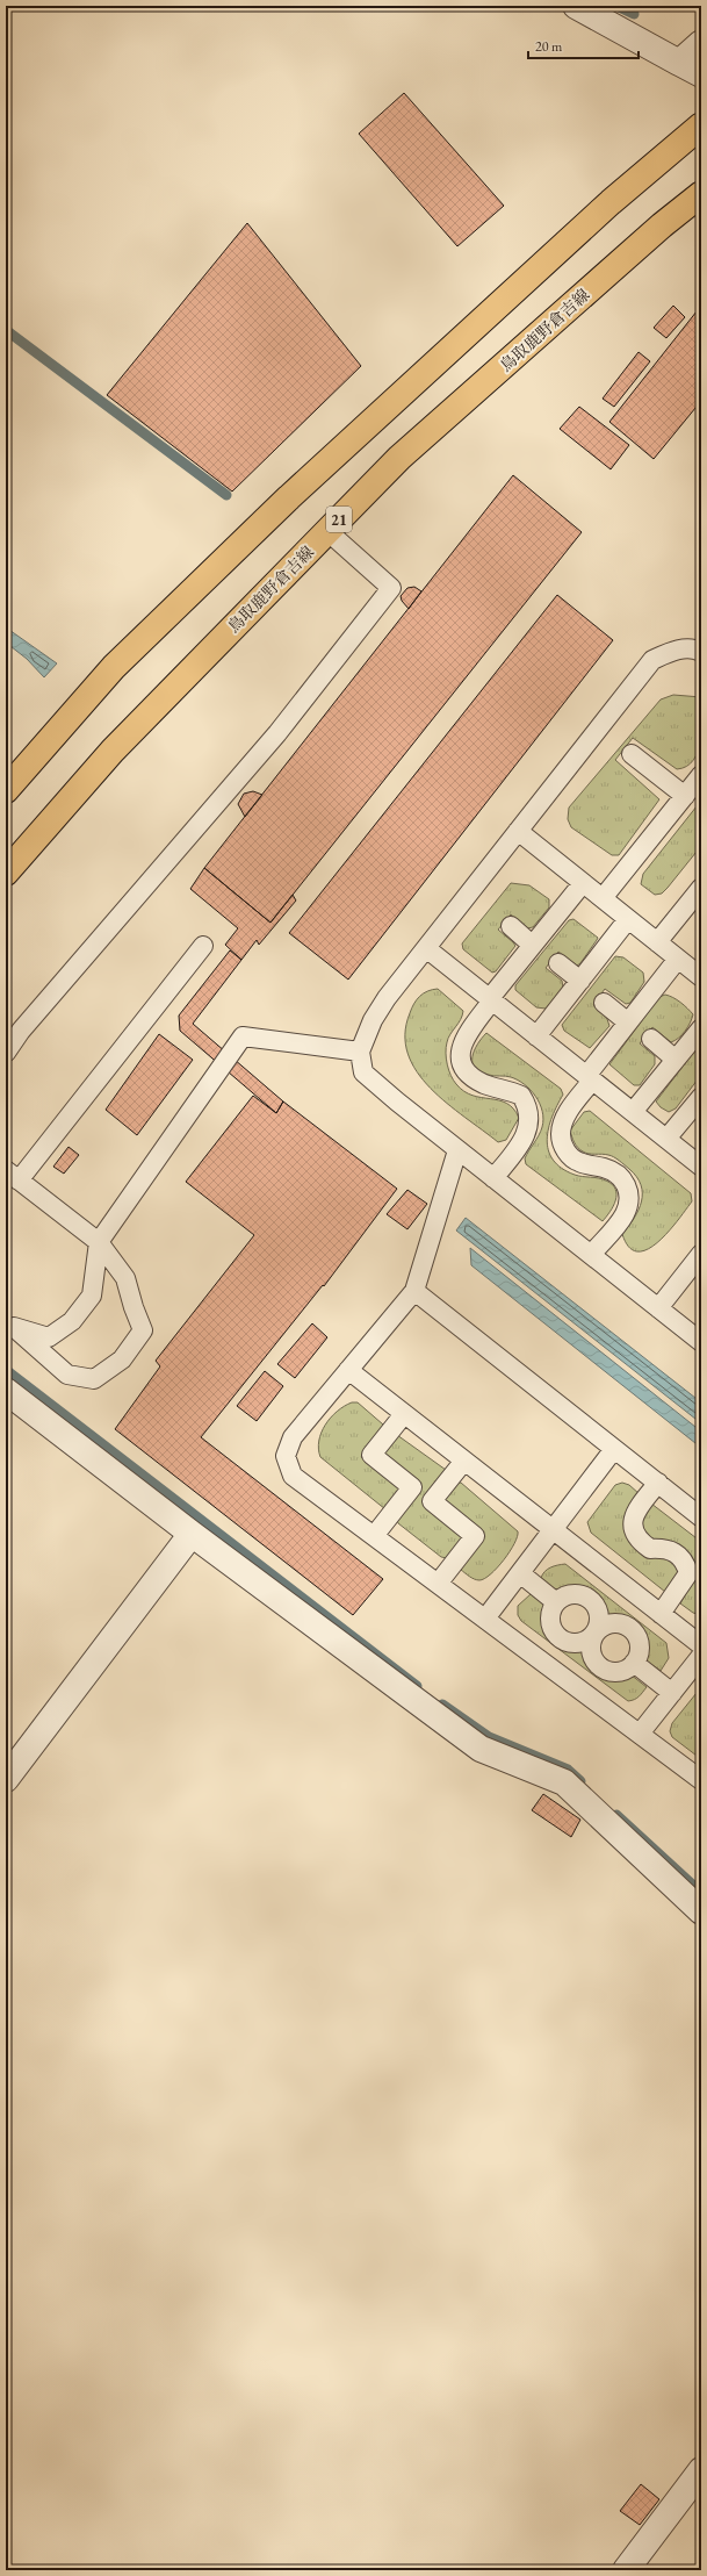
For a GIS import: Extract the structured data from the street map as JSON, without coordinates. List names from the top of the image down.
{
  "streets": {
    "main road": ["鳥取鹿野倉吉線", "21"]
  },
  "scale_bar": "20 m"
}
